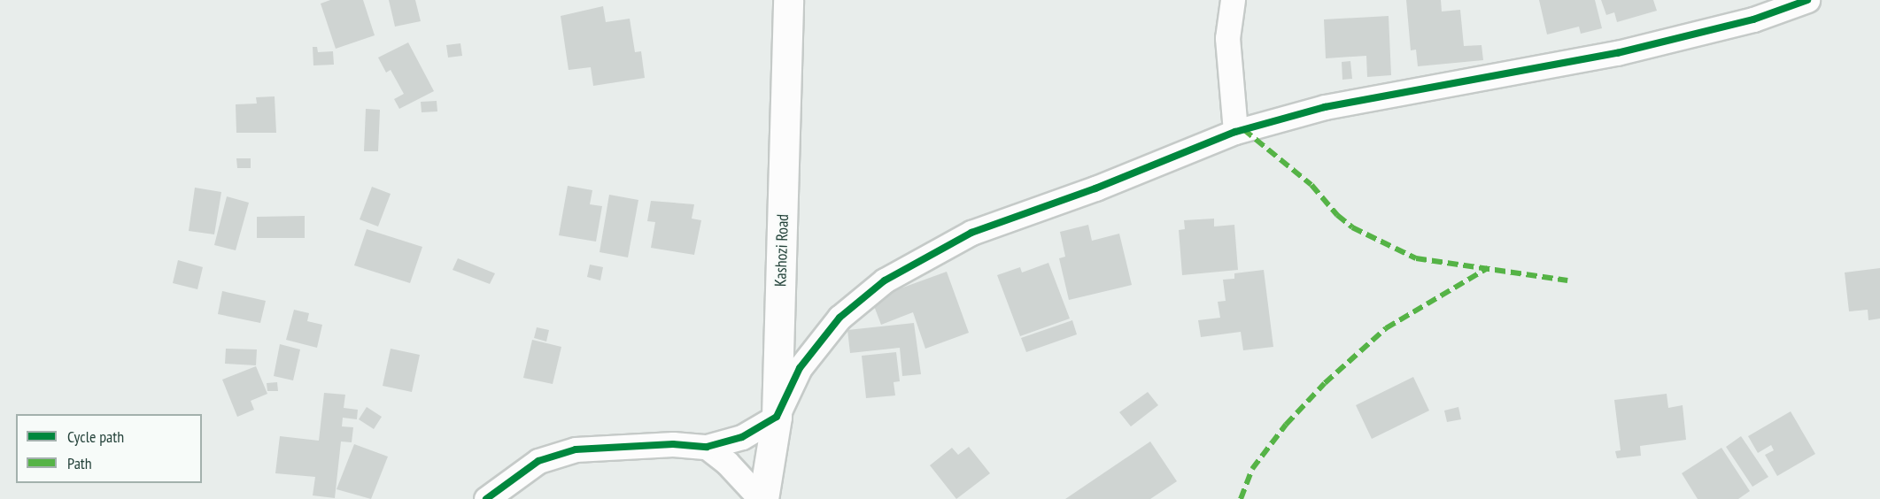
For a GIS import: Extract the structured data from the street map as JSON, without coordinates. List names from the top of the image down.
{
  "streets": {
    "main road": ["Kashozi Road"]
  },
  "legend": ["Cycle path", "Path"]
}
